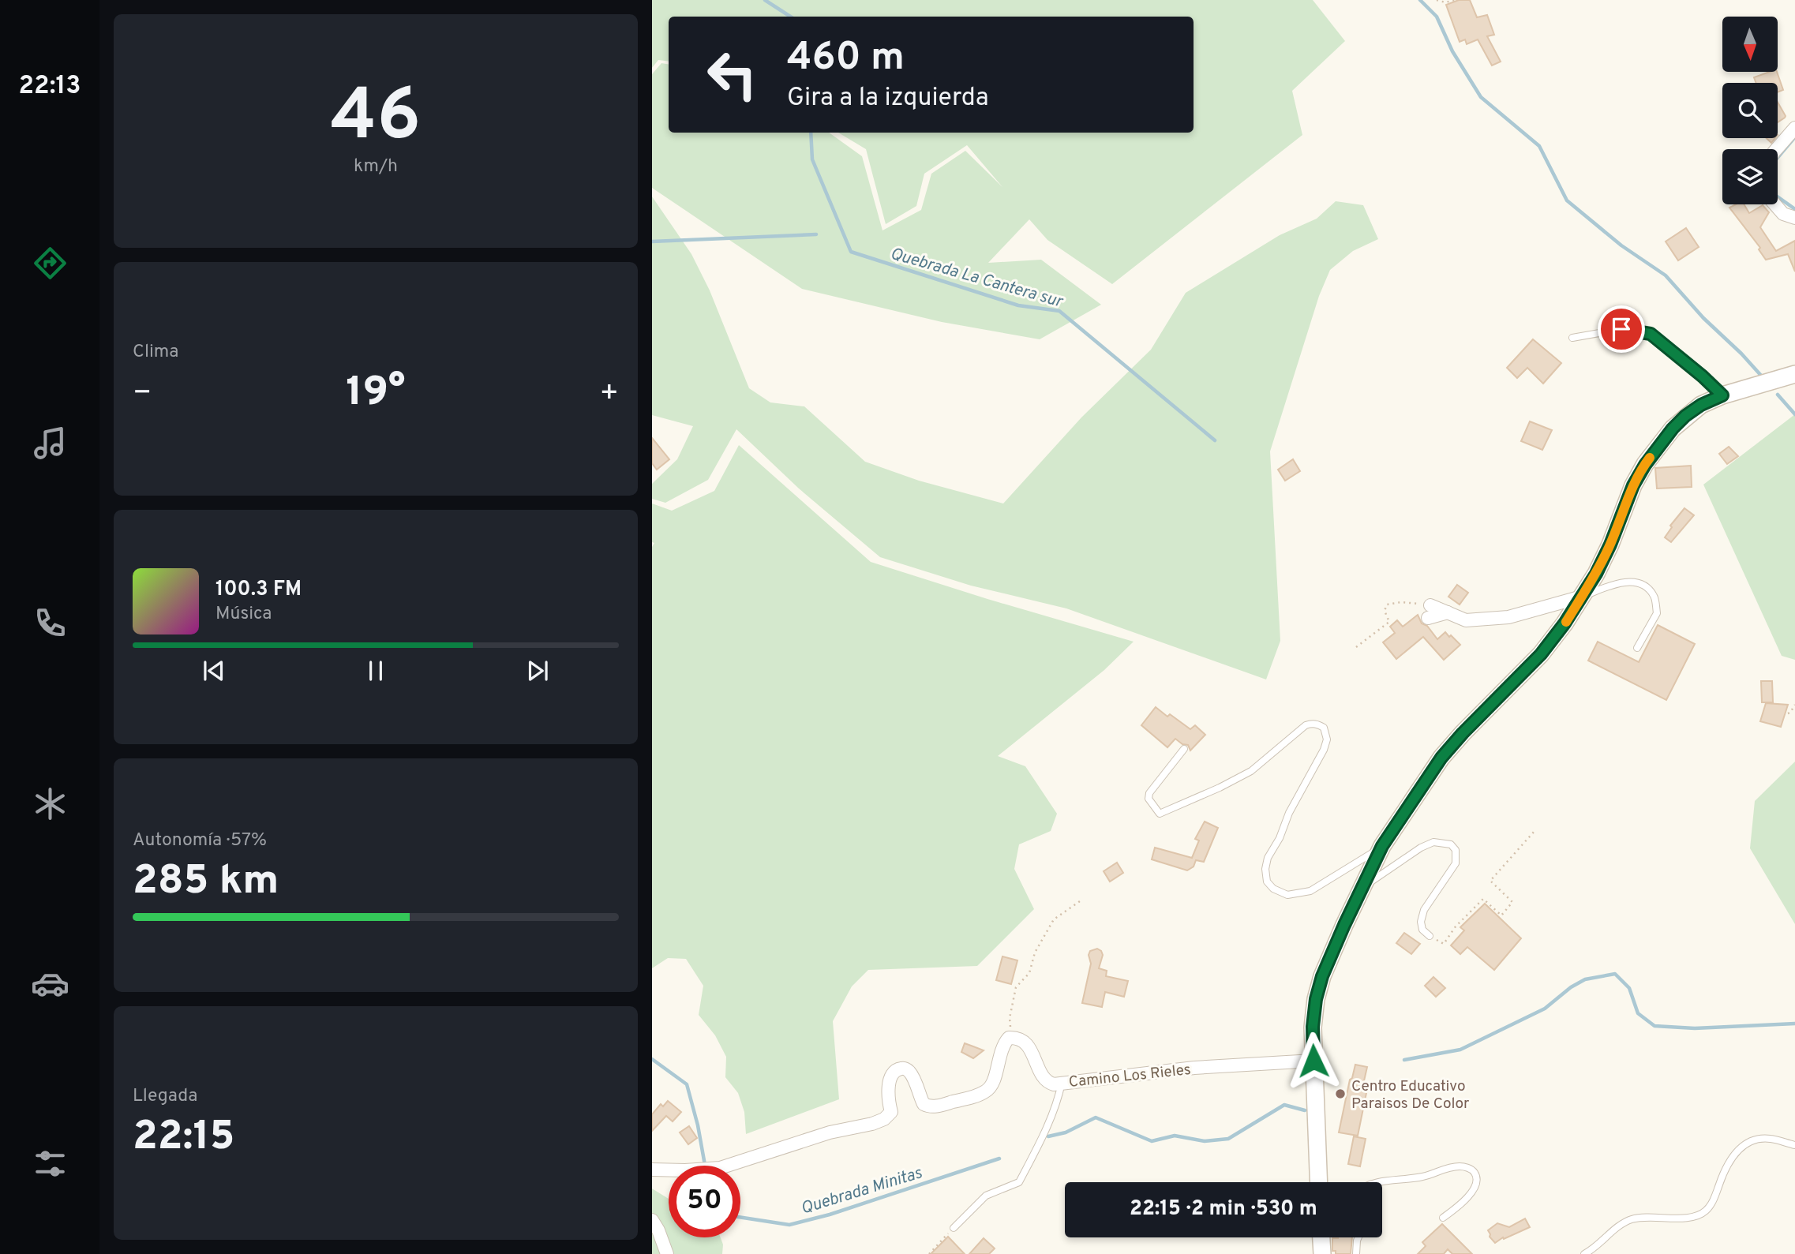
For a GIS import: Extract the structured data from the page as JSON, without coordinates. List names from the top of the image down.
{
  "streets": {
    "street": ["Camino Los Rieles"]
  },
  "water": ["Quebrada La Cantera sur", "Quebrada Minitas"],
  "places": ["Centro Educativo Paraisos De Color"],
  "north": "bottom",
  "page": {
    "tabs": "22:13",
    "tile": [
      ["46", "km/h"],
      "Clima",
      ["Autonomía · 57%", "285 km"],
      ["Llegada", "22:15"]
    ],
    "turn": ["460 m", "Gira a la izquierda"],
    "heat": ["−", "19°", "+"],
    "song": ["100.3 FM", "Música"],
    "limit": "50",
    "trip": "22:15 · 2 min · 530 m"
  }
}
